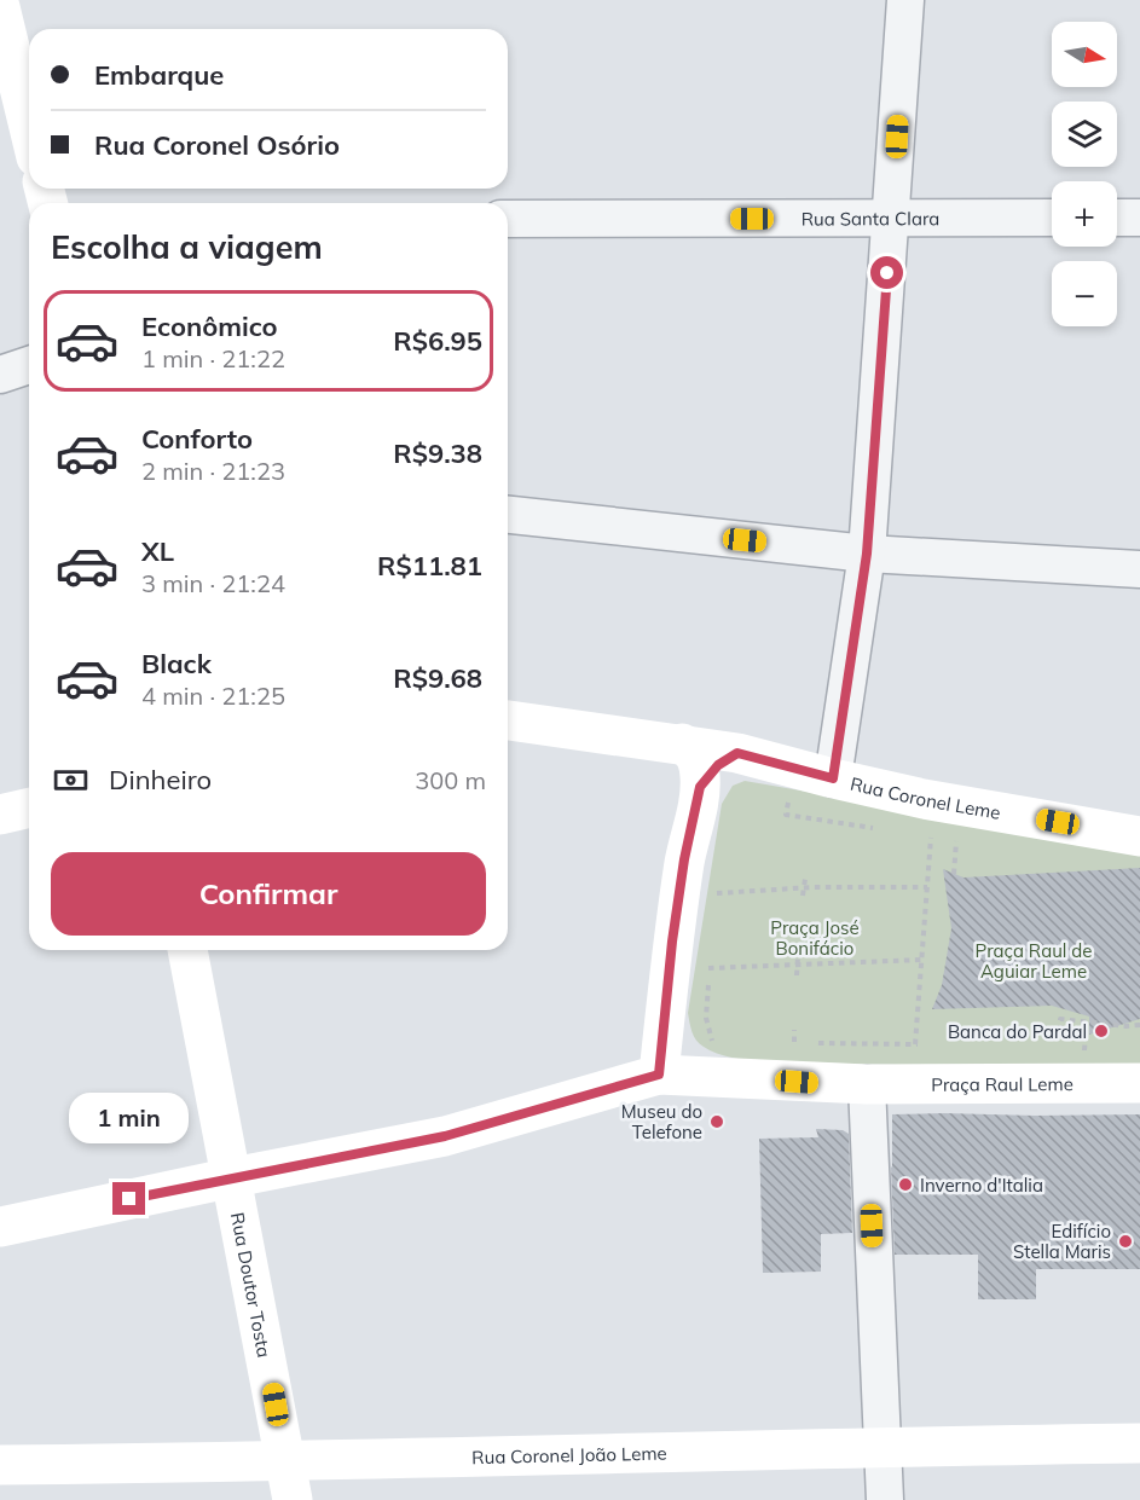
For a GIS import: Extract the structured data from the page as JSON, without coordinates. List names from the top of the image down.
{
  "streets": {
    "street": [
      "Rua Santa Clara",
      "Rua Coronel Leme",
      "Praça Raul Leme",
      "Rua Doutor Tosta",
      "Rua Coronel João Leme"
    ]
  },
  "crossings": [
    ["Rua Doutor Tosta", "Rua Coronel João Leme"]
  ],
  "parks": ["Praça José Bonifácio", "Praça Raul de Aguiar Leme"],
  "places": [
    "Banca do Pardal",
    "Museu do Telefone",
    "Inverno d'Italia",
    "Edifício Stella Maris"
  ],
  "north": "right",
  "page": {
    "map_buttons": ["+", "−"],
    "banner": ["Embarque", "Rua Coronel Osório"],
    "heading": "Escolha a viagem",
    "list": [
      {
        "name": "Econômico",
        "note": "1 min · 21:22",
        "value": "R$6.95"
      },
      {
        "name": "Conforto",
        "note": "2 min · 21:23",
        "value": "R$9.38"
      },
      {
        "name": "XL",
        "note": "3 min · 21:24",
        "value": "R$11.81"
      },
      {
        "name": "Black",
        "note": "4 min · 21:25",
        "value": "R$9.68"
      }
    ],
    "pay": ["Dinheiro", "300 m"],
    "buttons": "Confirmar",
    "bubble": "1 min"
  }
}
